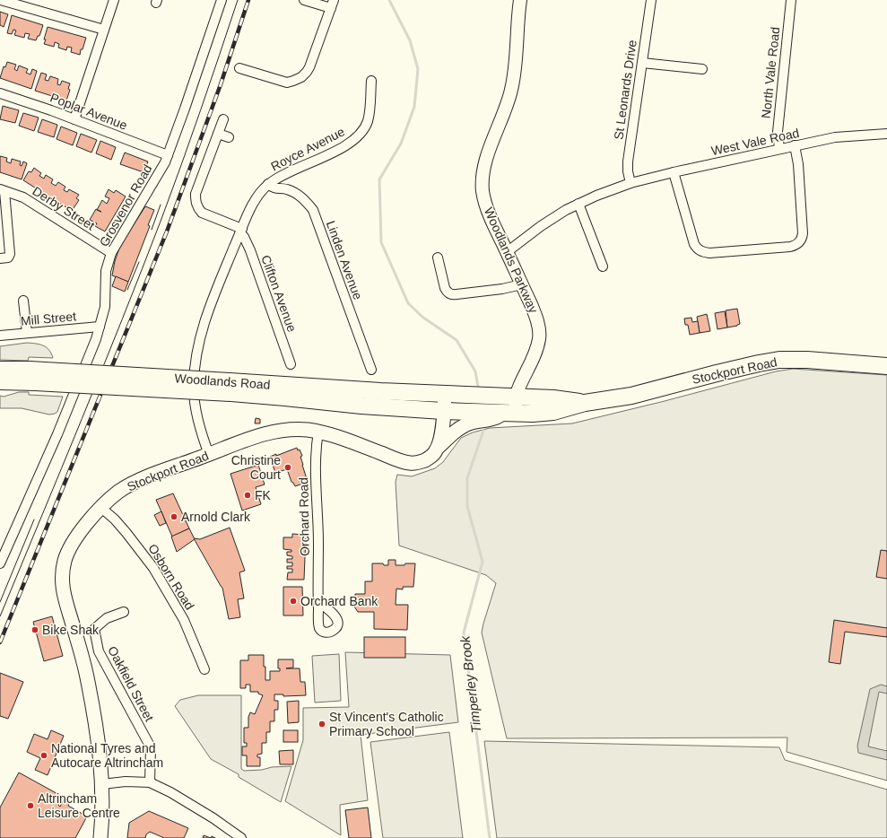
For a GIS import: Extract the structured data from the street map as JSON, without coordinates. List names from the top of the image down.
{
  "streets": {
    "highway": ["Stockport Road", "Woodlands Road"],
    "street": [
      "North Vale Road",
      "St Leonards Drive",
      "Poplar Avenue",
      "West Vale Road",
      "Royce Avenue",
      "Grosvenor Road",
      "Derby Street",
      "Linden Avenue",
      "Woodlands Parkway",
      "Clifton Avenue",
      "Mill Street",
      "Orchard Road",
      "Osborn Road",
      "Oakfield Street"
    ]
  },
  "crossings": [
    ["North Vale Road", "West Vale Road"],
    ["St Leonards Drive", "West Vale Road"],
    ["Poplar Avenue", "Grosvenor Road"],
    ["West Vale Road", "Woodlands Parkway"],
    ["Royce Avenue", "Linden Avenue"],
    ["Royce Avenue", "Clifton Avenue"],
    ["Royce Avenue", "Stockport Road"],
    ["Grosvenor Road", "Derby Street"],
    ["Grosvenor Road", "Mill Street"],
    ["Woodlands Parkway", "Stockport Road"],
    ["Stockport Road", "Woodlands Road"],
    ["Stockport Road", "Orchard Road"],
    ["Stockport Road", "Osborn Road"]
  ],
  "water": ["Timperley Brook"],
  "places": [
    "Christine Court",
    "FK",
    "Arnold Clark",
    "Orchard Bank",
    "Bike Shak",
    "St Vincent's Catholic Primary School",
    "National Tyres and Autocare Altrincham",
    "Altrincham Leisure Centre"
  ]
}
